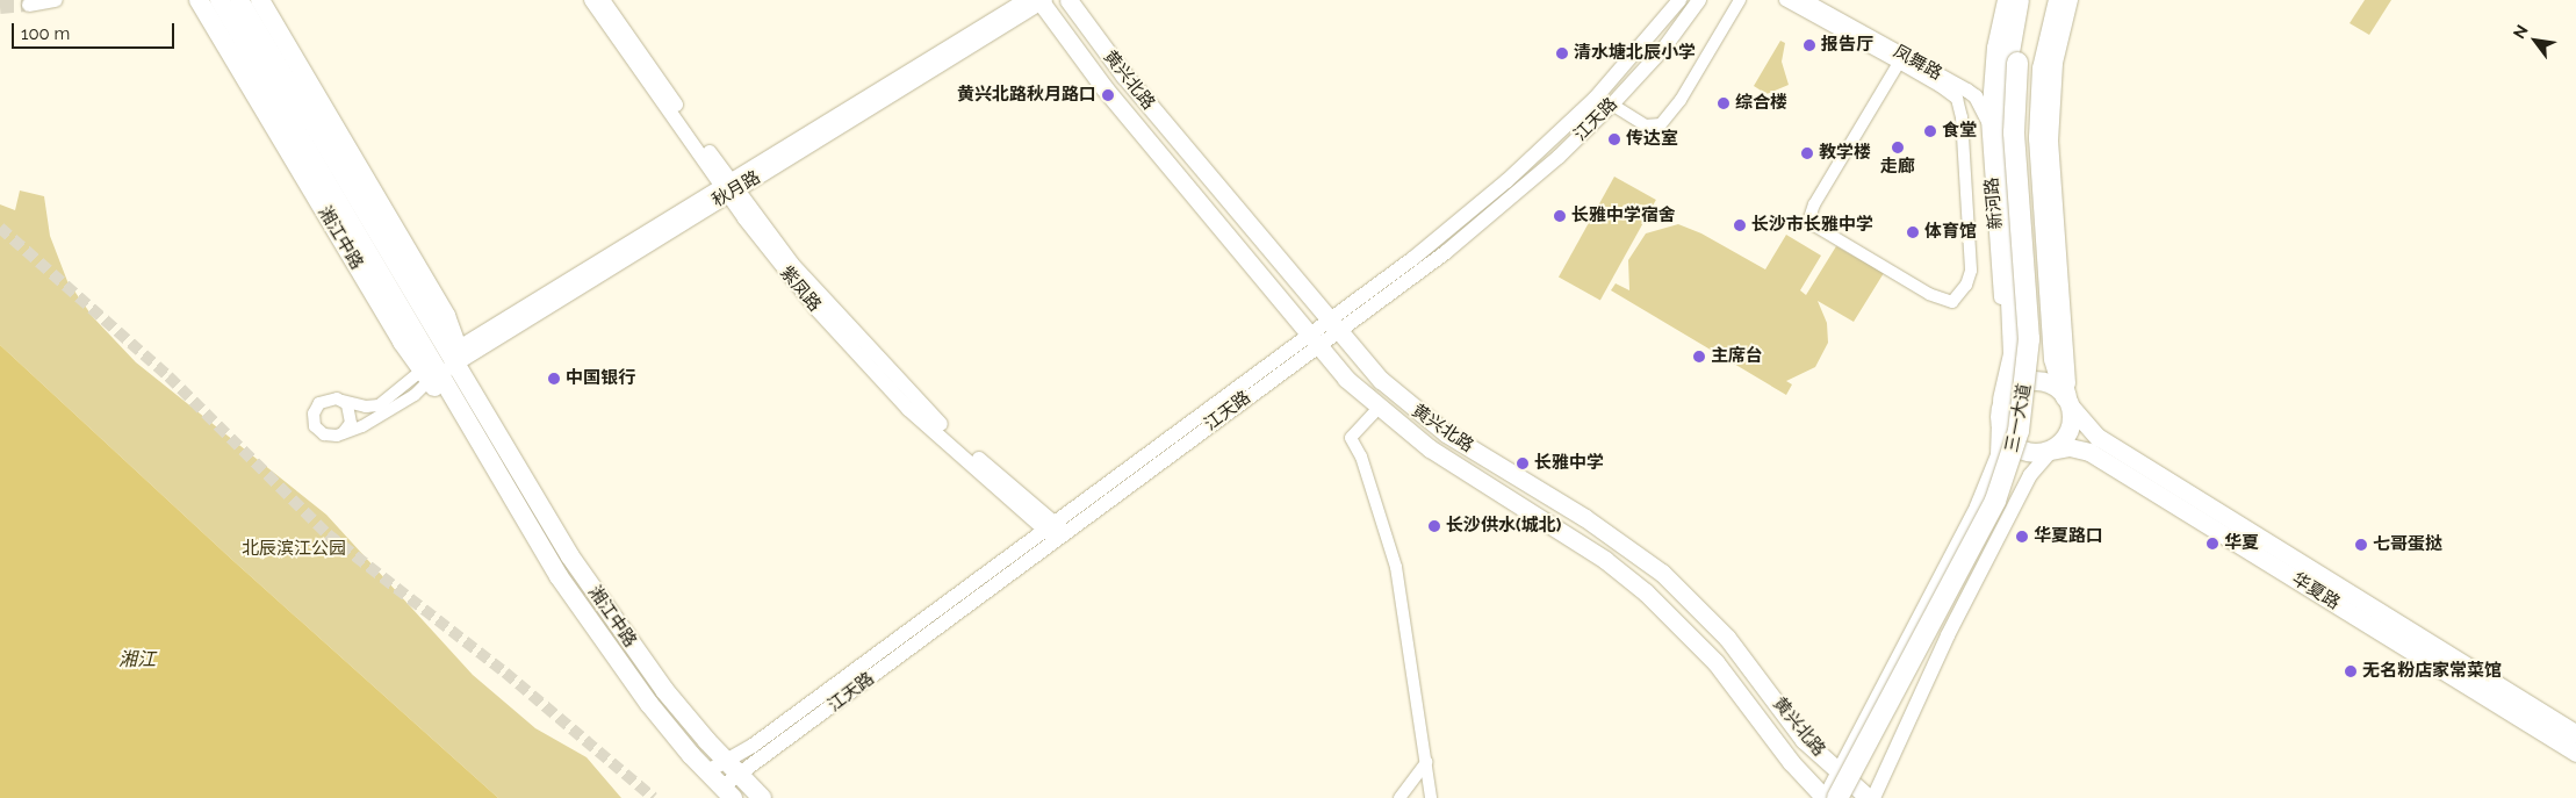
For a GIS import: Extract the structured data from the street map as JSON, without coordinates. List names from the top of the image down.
{
  "streets": {
    "highway": ["三一大道"],
    "main road": ["黄兴北路", "湘江中路", "华夏路"],
    "street": [
      "凤舞路",
      "江天路",
      "秋月路",
      "新河路",
      "紫凤路"
    ]
  },
  "crossings": [
    ["凤舞路", "新河路"],
    ["黄兴北路", "江天路"],
    ["黄兴北路", "秋月路"],
    ["黄兴北路", "新河路"],
    ["江天路", "湘江中路"],
    ["江天路", "紫凤路"],
    ["秋月路", "湘江中路"],
    ["秋月路", "紫凤路"],
    ["新河路", "华夏路"]
  ],
  "water": ["湘江"],
  "parks": ["北辰滨江公园"],
  "places": [
    "报告厅",
    "清水塘北辰小学",
    "黄兴北路秋月路口",
    "综合楼",
    "食堂",
    "传达室",
    "走廊",
    "教学楼",
    "长雅中学宿舍",
    "长沙市长雅中学",
    "体育馆",
    "主席台",
    "中国银行",
    "长雅中学",
    "长沙供水(城北)",
    "华夏路口",
    "华夏",
    "七哥蛋挞",
    "无名粉店家常菜馆"
  ],
  "scale_bar": "100 m",
  "north": "top left"
}
